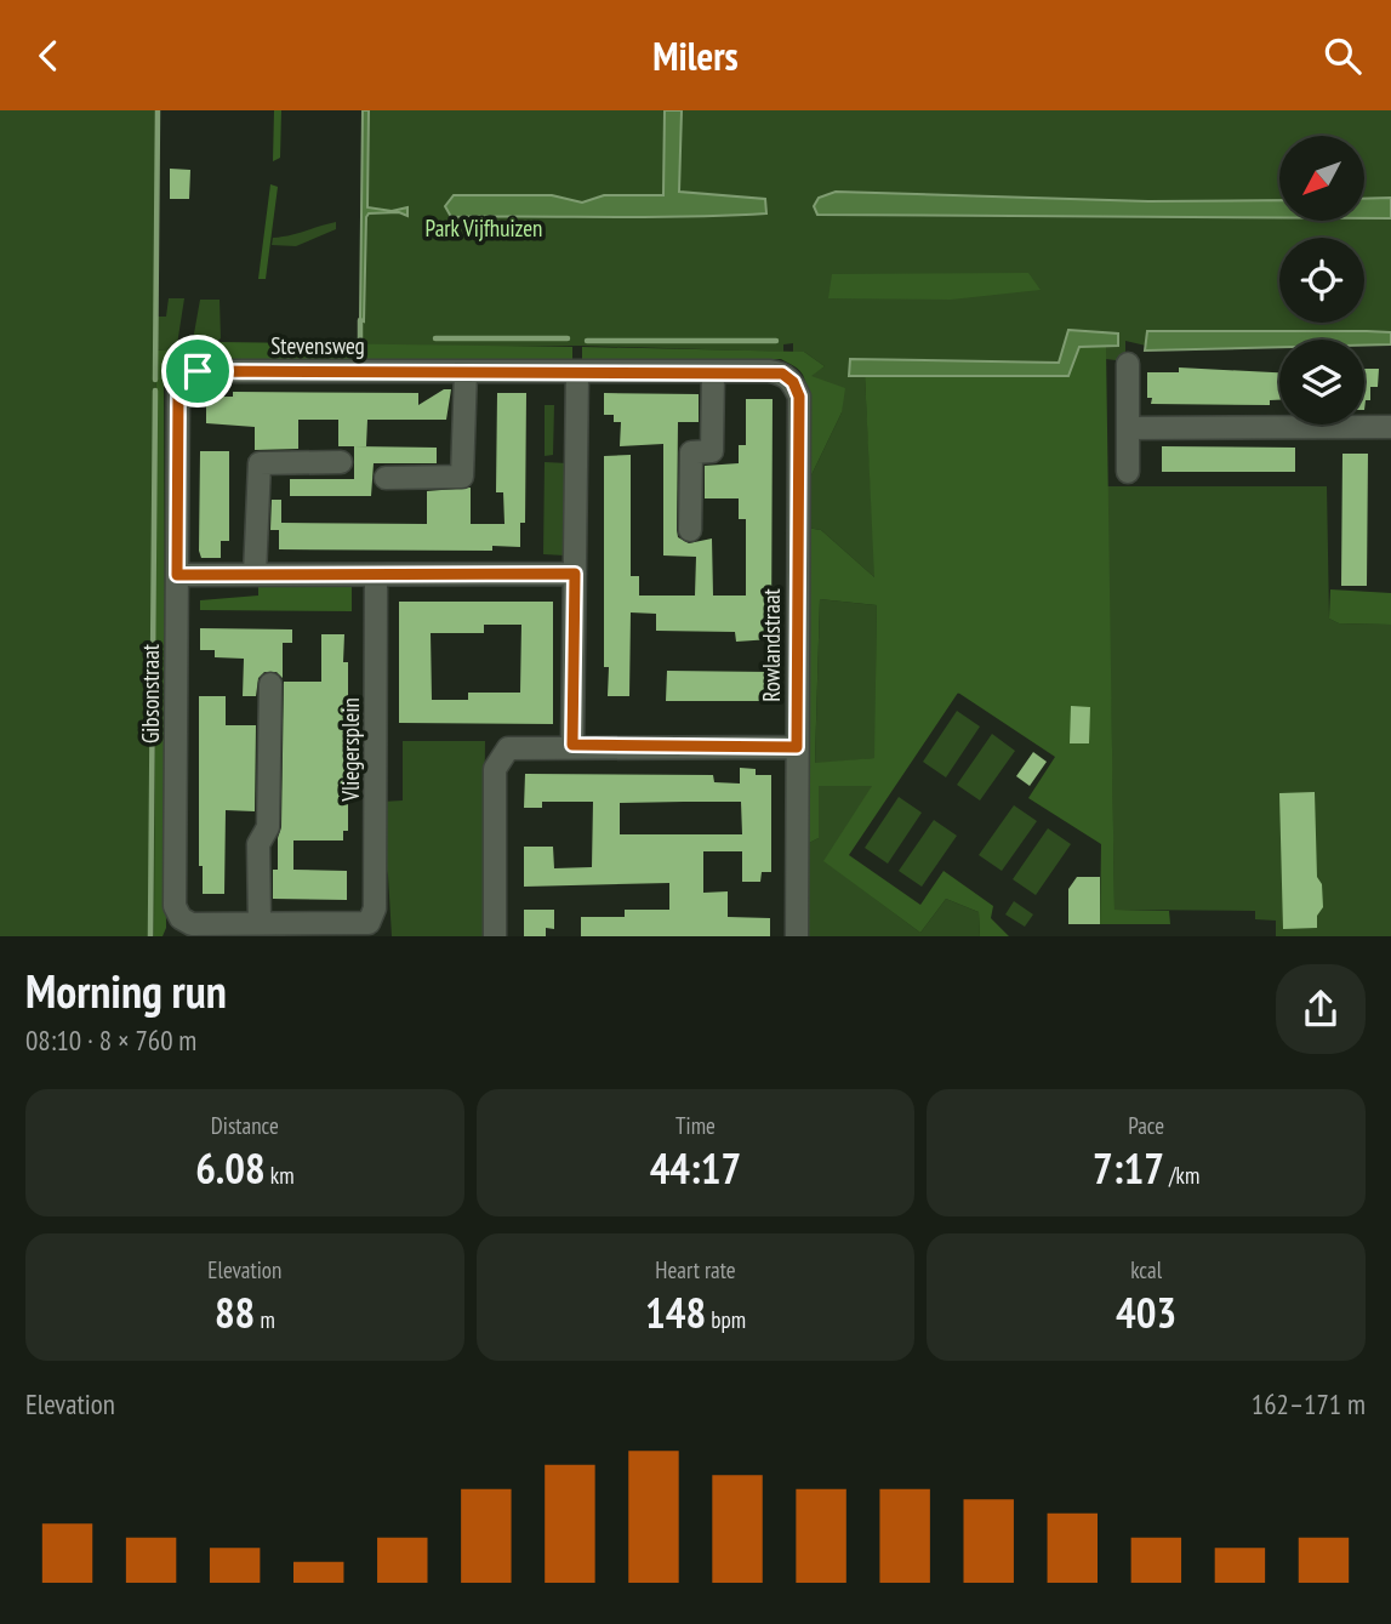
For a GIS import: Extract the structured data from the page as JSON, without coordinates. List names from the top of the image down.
{
  "streets": {
    "street": [
      "Stevensweg",
      "Rowlandstraat",
      "Gibsonstraat",
      "Vliegersplein"
    ]
  },
  "crossings": [
    ["Stevensweg", "Rowlandstraat"],
    ["Stevensweg", "Gibsonstraat"],
    ["Gibsonstraat", "Vliegersplein"]
  ],
  "parks": ["Park Vijfhuizen"],
  "north": "bottom left",
  "page": {
    "header": "Milers",
    "heading": ["Morning run", "08:10 · 8 × 760 m"],
    "stats": [
      ["Distance", "6.08 km"],
      ["Time", "44:17"],
      ["Pace", "7:17 /km"],
      ["Elevation", "88 m"],
      ["Heart rate", "148 bpm"],
      ["kcal", "403"]
    ],
    "chart": ["Elevation", "162–171 m"]
  }
}
